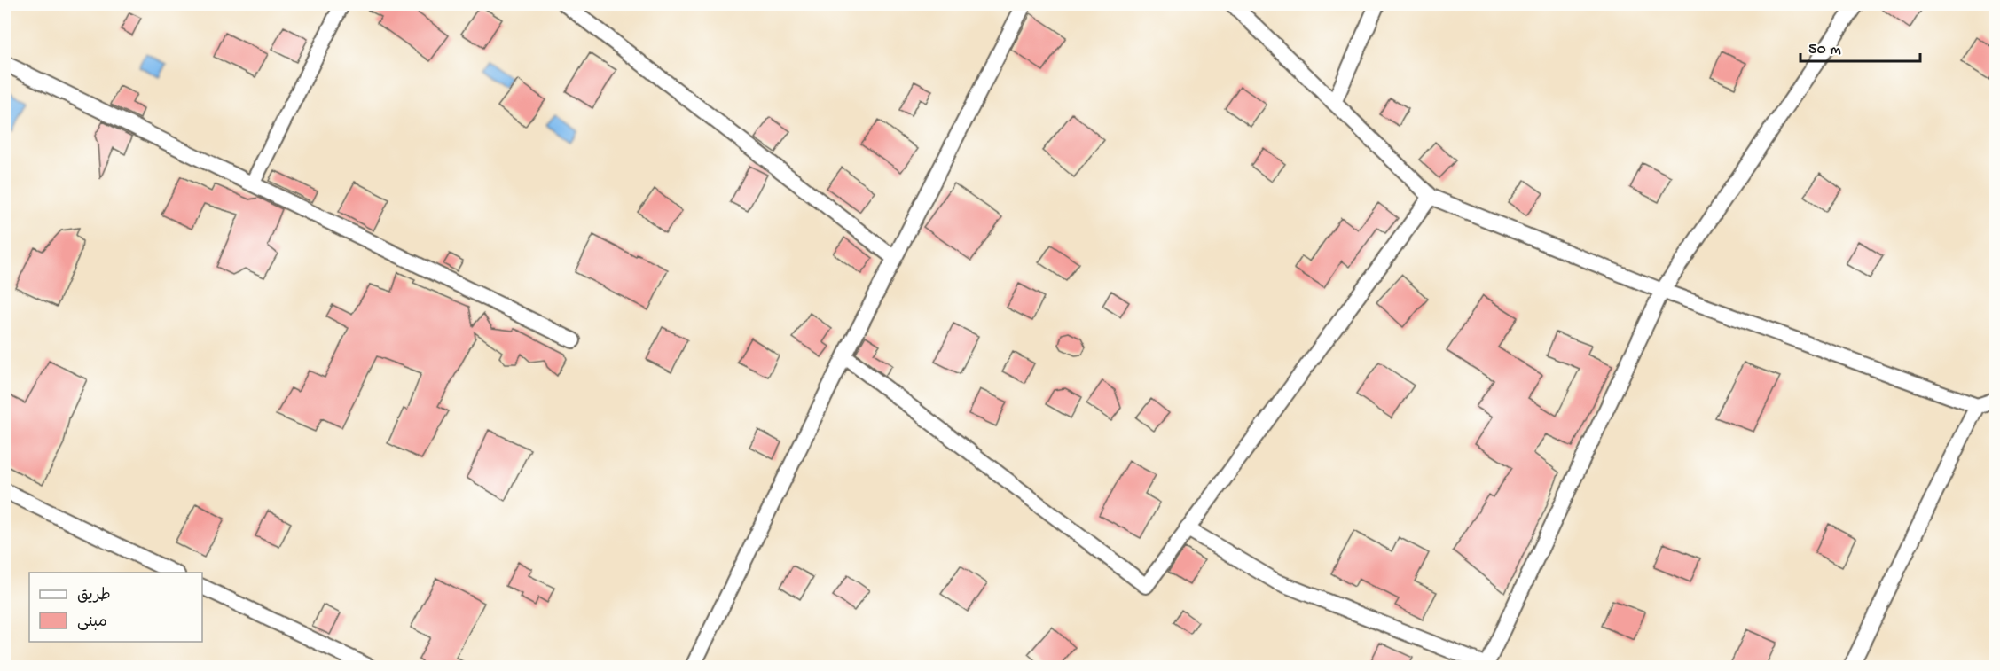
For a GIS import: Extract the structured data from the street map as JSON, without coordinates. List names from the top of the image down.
{
  "legend": ["طريق", "مبنى"],
  "scale_bar": "50 m"
}
